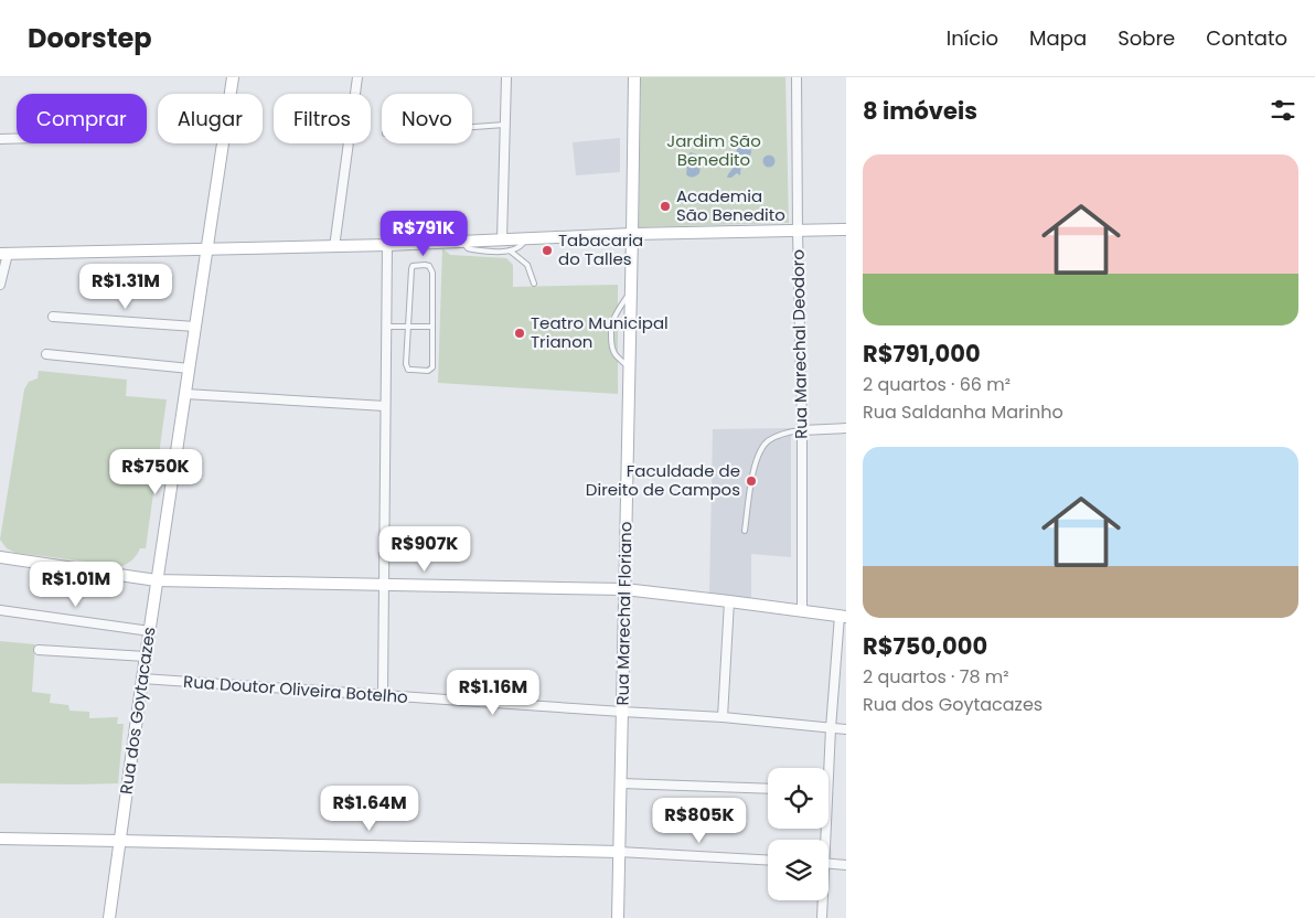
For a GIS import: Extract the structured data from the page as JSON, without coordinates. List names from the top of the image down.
{
  "streets": {
    "main road": ["Rua Marechal Floriano", "Rua dos Goytacazes"],
    "street": ["Rua Marechal Deodoro", "Rua Doutor Oliveira Botelho"]
  },
  "crossings": [
    ["Rua Marechal Floriano", "Rua Doutor Oliveira Botelho"],
    ["Rua Doutor Oliveira Botelho", "Rua dos Goytacazes"]
  ],
  "parks": ["Jardim São Benedito"],
  "places": [
    "Academia São Benedito",
    "Tabacaria do Talles",
    "Teatro Municipal Trianon",
    "Faculdade de Direito de Campos"
  ],
  "page": {
    "header": "Doorstep",
    "nav": [
      "Início",
      "Mapa",
      "Sobre",
      "Contato"
    ],
    "heading": "8 imóveis",
    "chip": [
      "Comprar",
      "Alugar",
      "Filtros",
      "Novo"
    ],
    "list": [
      {
        "name": "R$791,000",
        "note": "2 quartos · 66 m² · Rua Saldanha Marinho"
      },
      {
        "name": "R$750,000",
        "note": "2 quartos · 78 m² · Rua dos Goytacazes"
      }
    ],
    "price": [
      "R$791K",
      "R$1.31M",
      "R$750K",
      "R$907K",
      "R$1.01M",
      "R$1.16M",
      "R$1.64M",
      "R$805K"
    ]
  }
}
